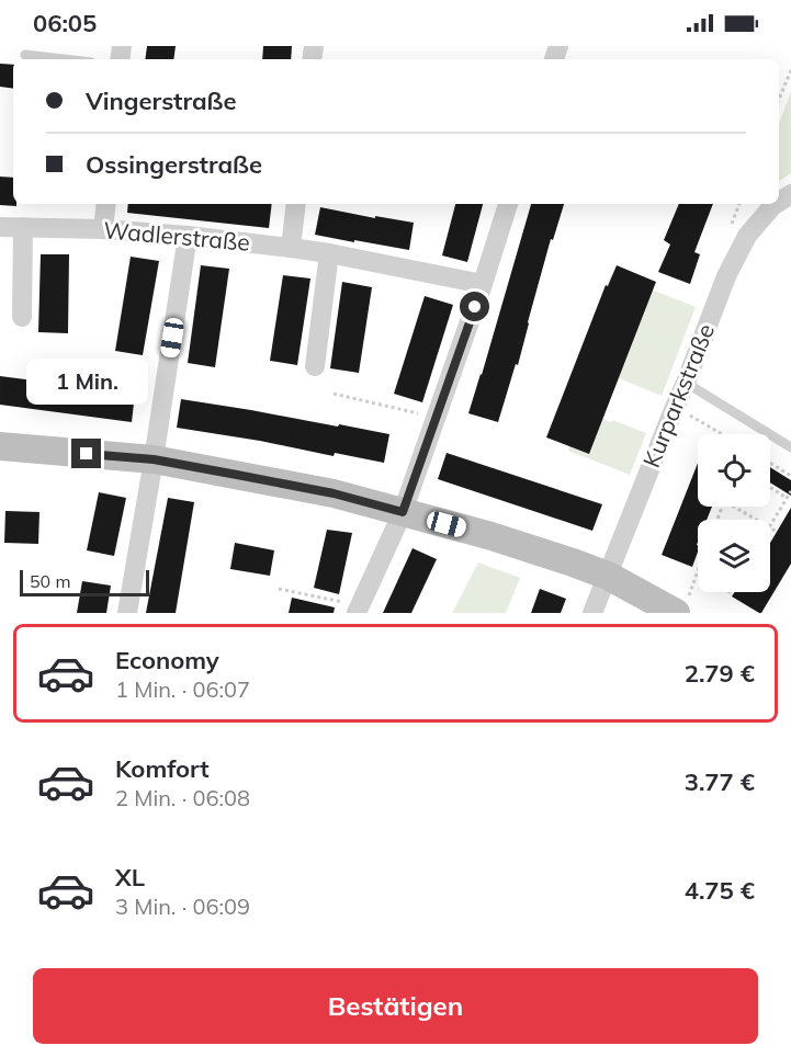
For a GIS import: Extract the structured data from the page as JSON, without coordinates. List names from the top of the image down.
{
  "streets": {
    "street": ["Wadlerstraße", "Kurparkstraße"]
  },
  "scale_bar": "50 m",
  "page": {
    "status": "06:05",
    "banner": ["Vingerstraße", "Ossingerstraße"],
    "bubble": "1 Min.",
    "scale": "50 m",
    "list": [
      {
        "name": "Economy",
        "note": "1 Min. · 06:07",
        "value": "2.79 €"
      },
      {
        "name": "Komfort",
        "note": "2 Min. · 06:08",
        "value": "3.77 €"
      },
      {
        "name": "XL",
        "note": "3 Min. · 06:09",
        "value": "4.75 €"
      }
    ],
    "buttons": "Bestätigen"
  }
}
